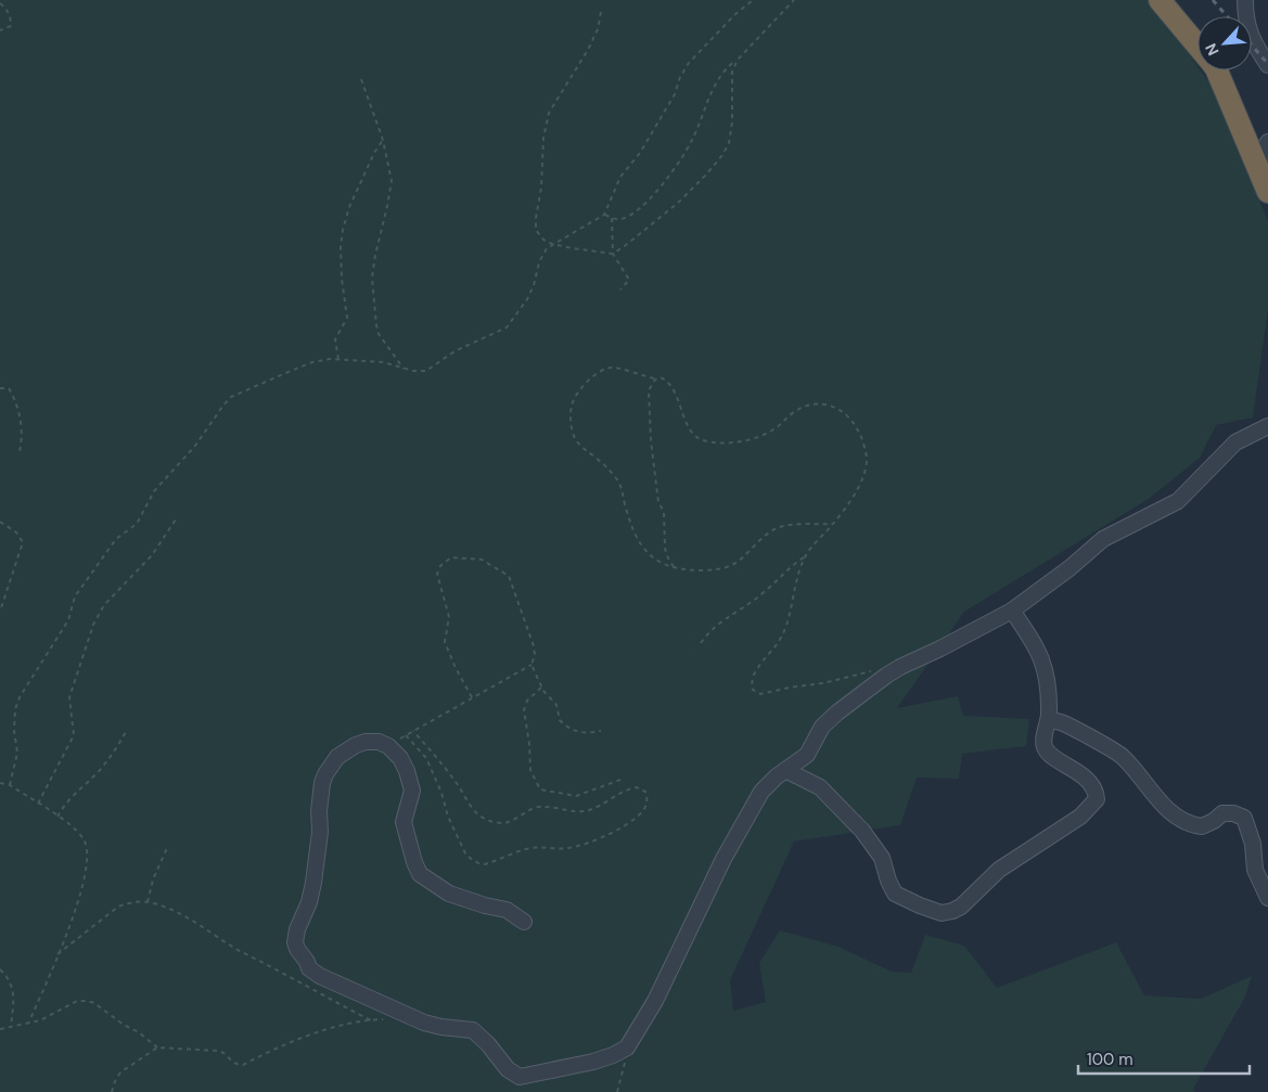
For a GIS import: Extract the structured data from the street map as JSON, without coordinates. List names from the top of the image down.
{
  "scale_bar": "100 m",
  "north": "bottom left"
}
